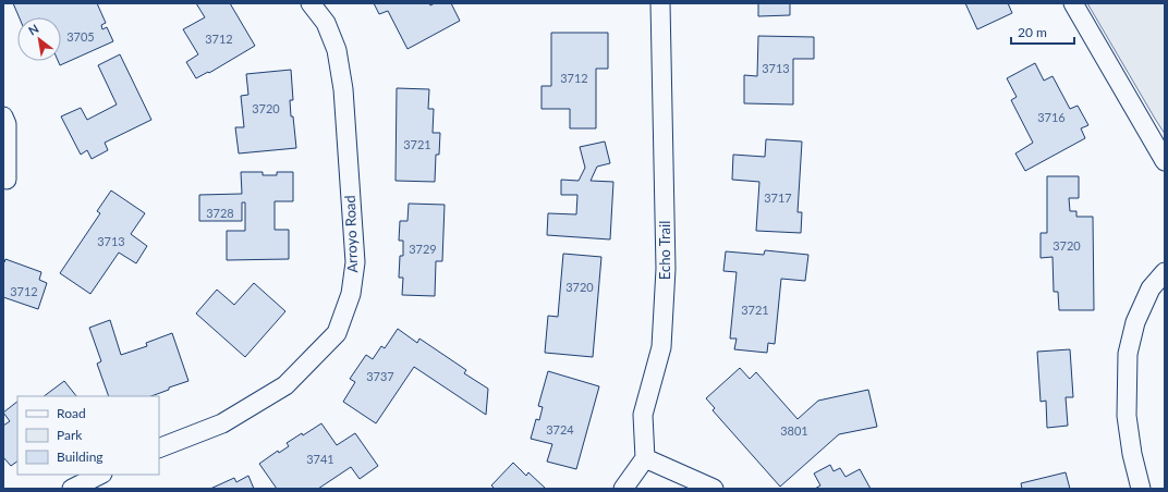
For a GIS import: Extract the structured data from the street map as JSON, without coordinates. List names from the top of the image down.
{
  "streets": {
    "street": ["Arroyo Road", "Echo Trail"]
  },
  "house_numbers": [
    "3705",
    "3712",
    "3713",
    "3712",
    "3720",
    "3716",
    "3721",
    "3717",
    "3728",
    "3713",
    "3720",
    "3729",
    "3720",
    "3712",
    "3721",
    "3737",
    "3724",
    "3801",
    "3741"
  ],
  "legend": ["Road", "Park", "Building"],
  "scale_bar": "20 m",
  "north": "top left"
}
